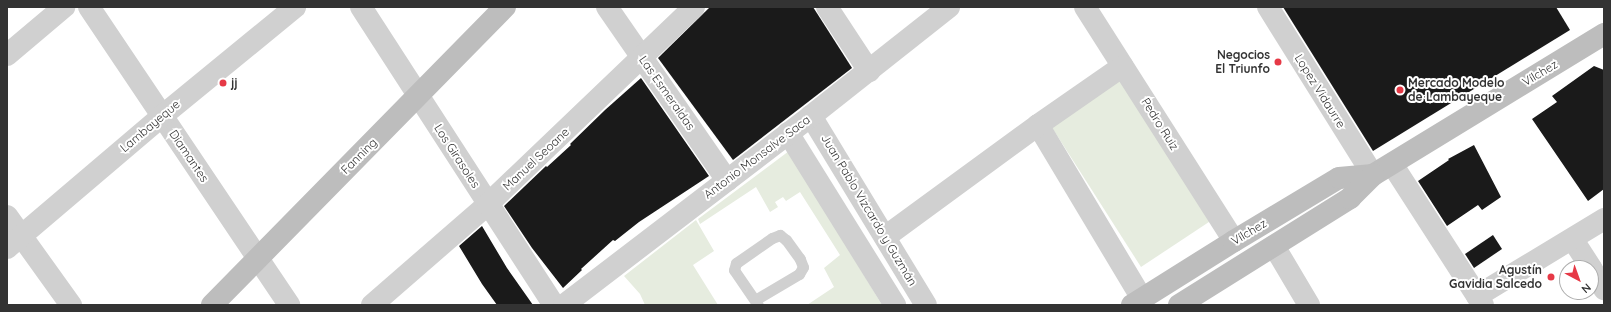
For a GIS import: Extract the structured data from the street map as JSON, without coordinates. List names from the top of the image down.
{
  "streets": {
    "street": [
      "Vílchez",
      "Lopez Vidaurre",
      "Las Esmeraldas",
      "Pedro Ruiz",
      "Lambayeque",
      "Diamantes",
      "Fanning",
      "Los Girasoles",
      "Antonio Monsalve Saca",
      "Manuel Seoane",
      "Juan Pablo Vizcardo y Guzmán"
    ]
  },
  "crossings": [
    ["Vílchez", "Lopez Vidaurre"],
    ["Vílchez", "Pedro Ruiz"],
    ["Las Esmeraldas", "Antonio Monsalve Saca"],
    ["Las Esmeraldas", "Manuel Seoane"],
    ["Lambayeque", "Diamantes"],
    ["Diamantes", "Fanning"],
    ["Fanning", "Los Girasoles"],
    ["Los Girasoles", "Manuel Seoane"],
    ["Antonio Monsalve Saca", "Juan Pablo Vizcardo y Guzmán"]
  ],
  "places": [
    "Negocios El Triunfo",
    "jj",
    "Mercado Modelo de Lambayeque",
    "Agustín Gavidia Salcedo"
  ],
  "north": "bottom right"
}
